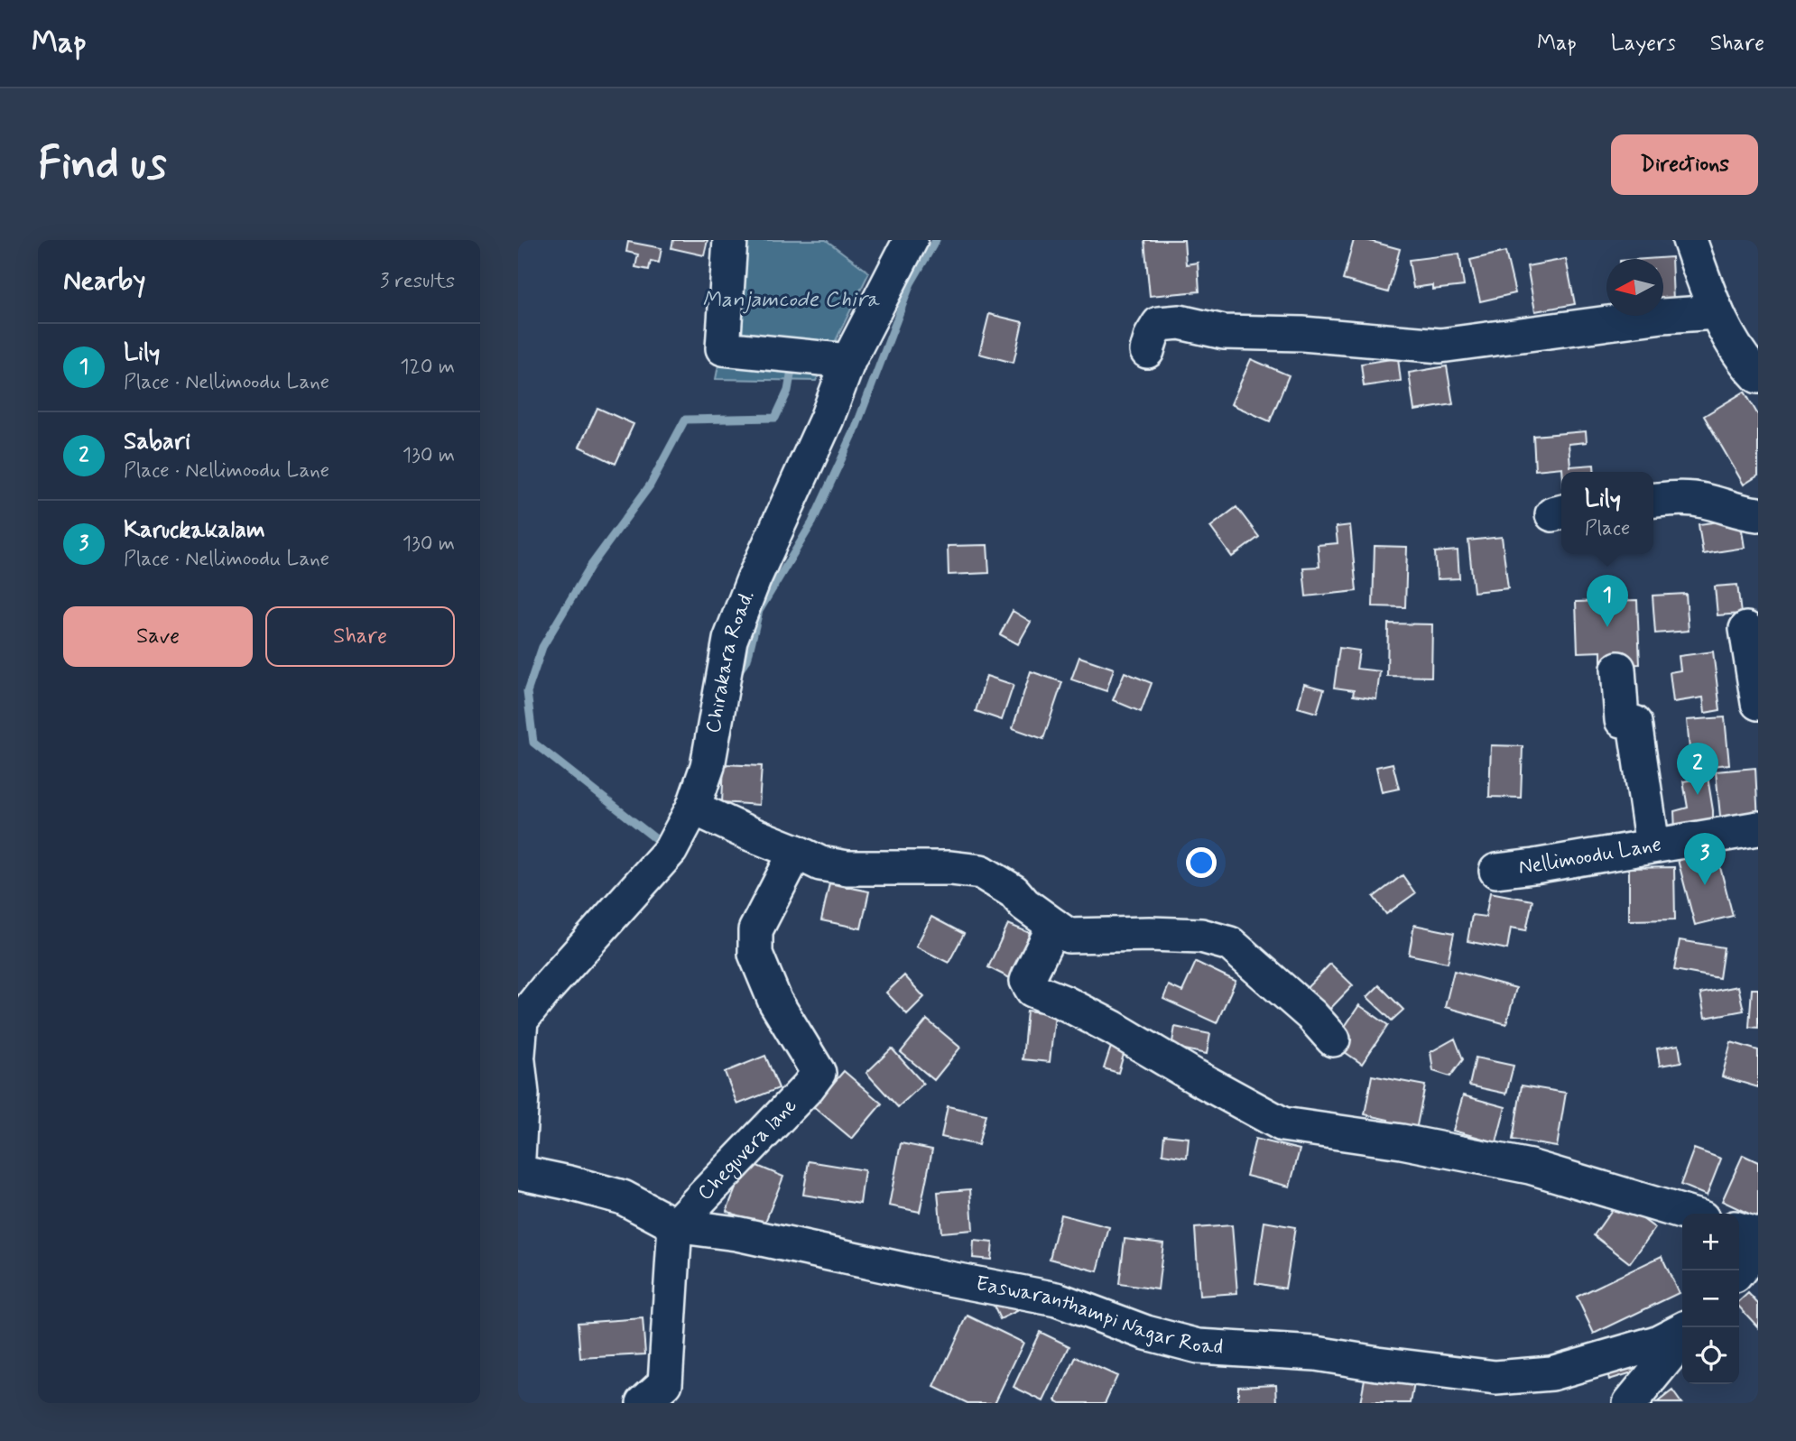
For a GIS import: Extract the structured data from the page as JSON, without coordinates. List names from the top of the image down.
{
  "streets": {
    "street": [
      "Chirakara Road.",
      "Nellimoodu Lane",
      "Cheguvera lane",
      "Easwaranthampi Nagar Road"
    ]
  },
  "crossings": [
    ["Cheguvera lane", "Easwaranthampi Nagar Road"]
  ],
  "water": ["Manjamcode Chira"],
  "north": "left",
  "page": {
    "header": "Map",
    "nav": ["Map", "Layers", "Share"],
    "buttons": [
      "Directions",
      ["Save", "Share"]
    ],
    "title": "Find us",
    "heading": ["Nearby", "3 results"],
    "list": [
      {
        "mark": "1",
        "name": "Lily",
        "note": "Place · Nellimoodu Lane",
        "value": "120 m"
      },
      {
        "mark": "2",
        "name": "Sabari",
        "note": "Place · Nellimoodu Lane",
        "value": "130 m"
      },
      {
        "mark": "3",
        "name": "Karuckakalam",
        "note": "Place · Nellimoodu Lane",
        "value": "130 m"
      }
    ],
    "popup": ["Lily", "Place"],
    "pins": ["1", "2", "3"],
    "map_buttons": ["+", "−"]
  }
}
